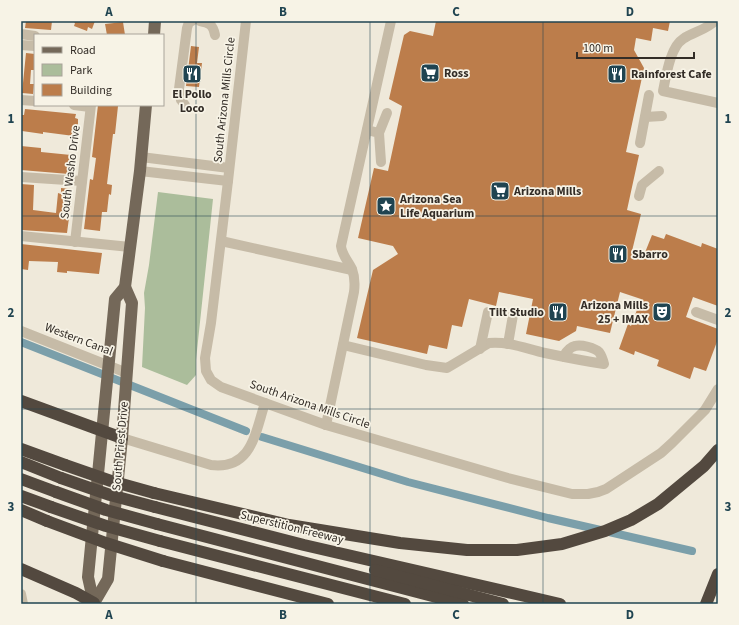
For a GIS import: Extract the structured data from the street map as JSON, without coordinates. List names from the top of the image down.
{
  "streets": {
    "highway": ["Superstition Freeway"],
    "main road": ["South Priest Drive"],
    "street": ["South Arizona Mills Circle", "South Washo Drive", "Western Canal"]
  },
  "crossings": [
    ["Western Canal", "South Priest Drive"]
  ],
  "places": {
    "supermarket": ["Ross", "Arizona Mills"],
    "restaurant": [
      "El Pollo Loco",
      "Rainforest Cafe",
      "Sbarro",
      "Tilt Studio"
    ],
    "place": ["Arizona Sea Life Aquarium"],
    "theatre": ["Arizona Mills 25 + IMAX"]
  },
  "legend": ["Road", "Park", "Building"],
  "scale_bar": "100 m",
  "grid": {
    "columns": [
      "A",
      "B",
      "C",
      "D"
    ],
    "rows": ["1", "2", "3"]
  }
}
